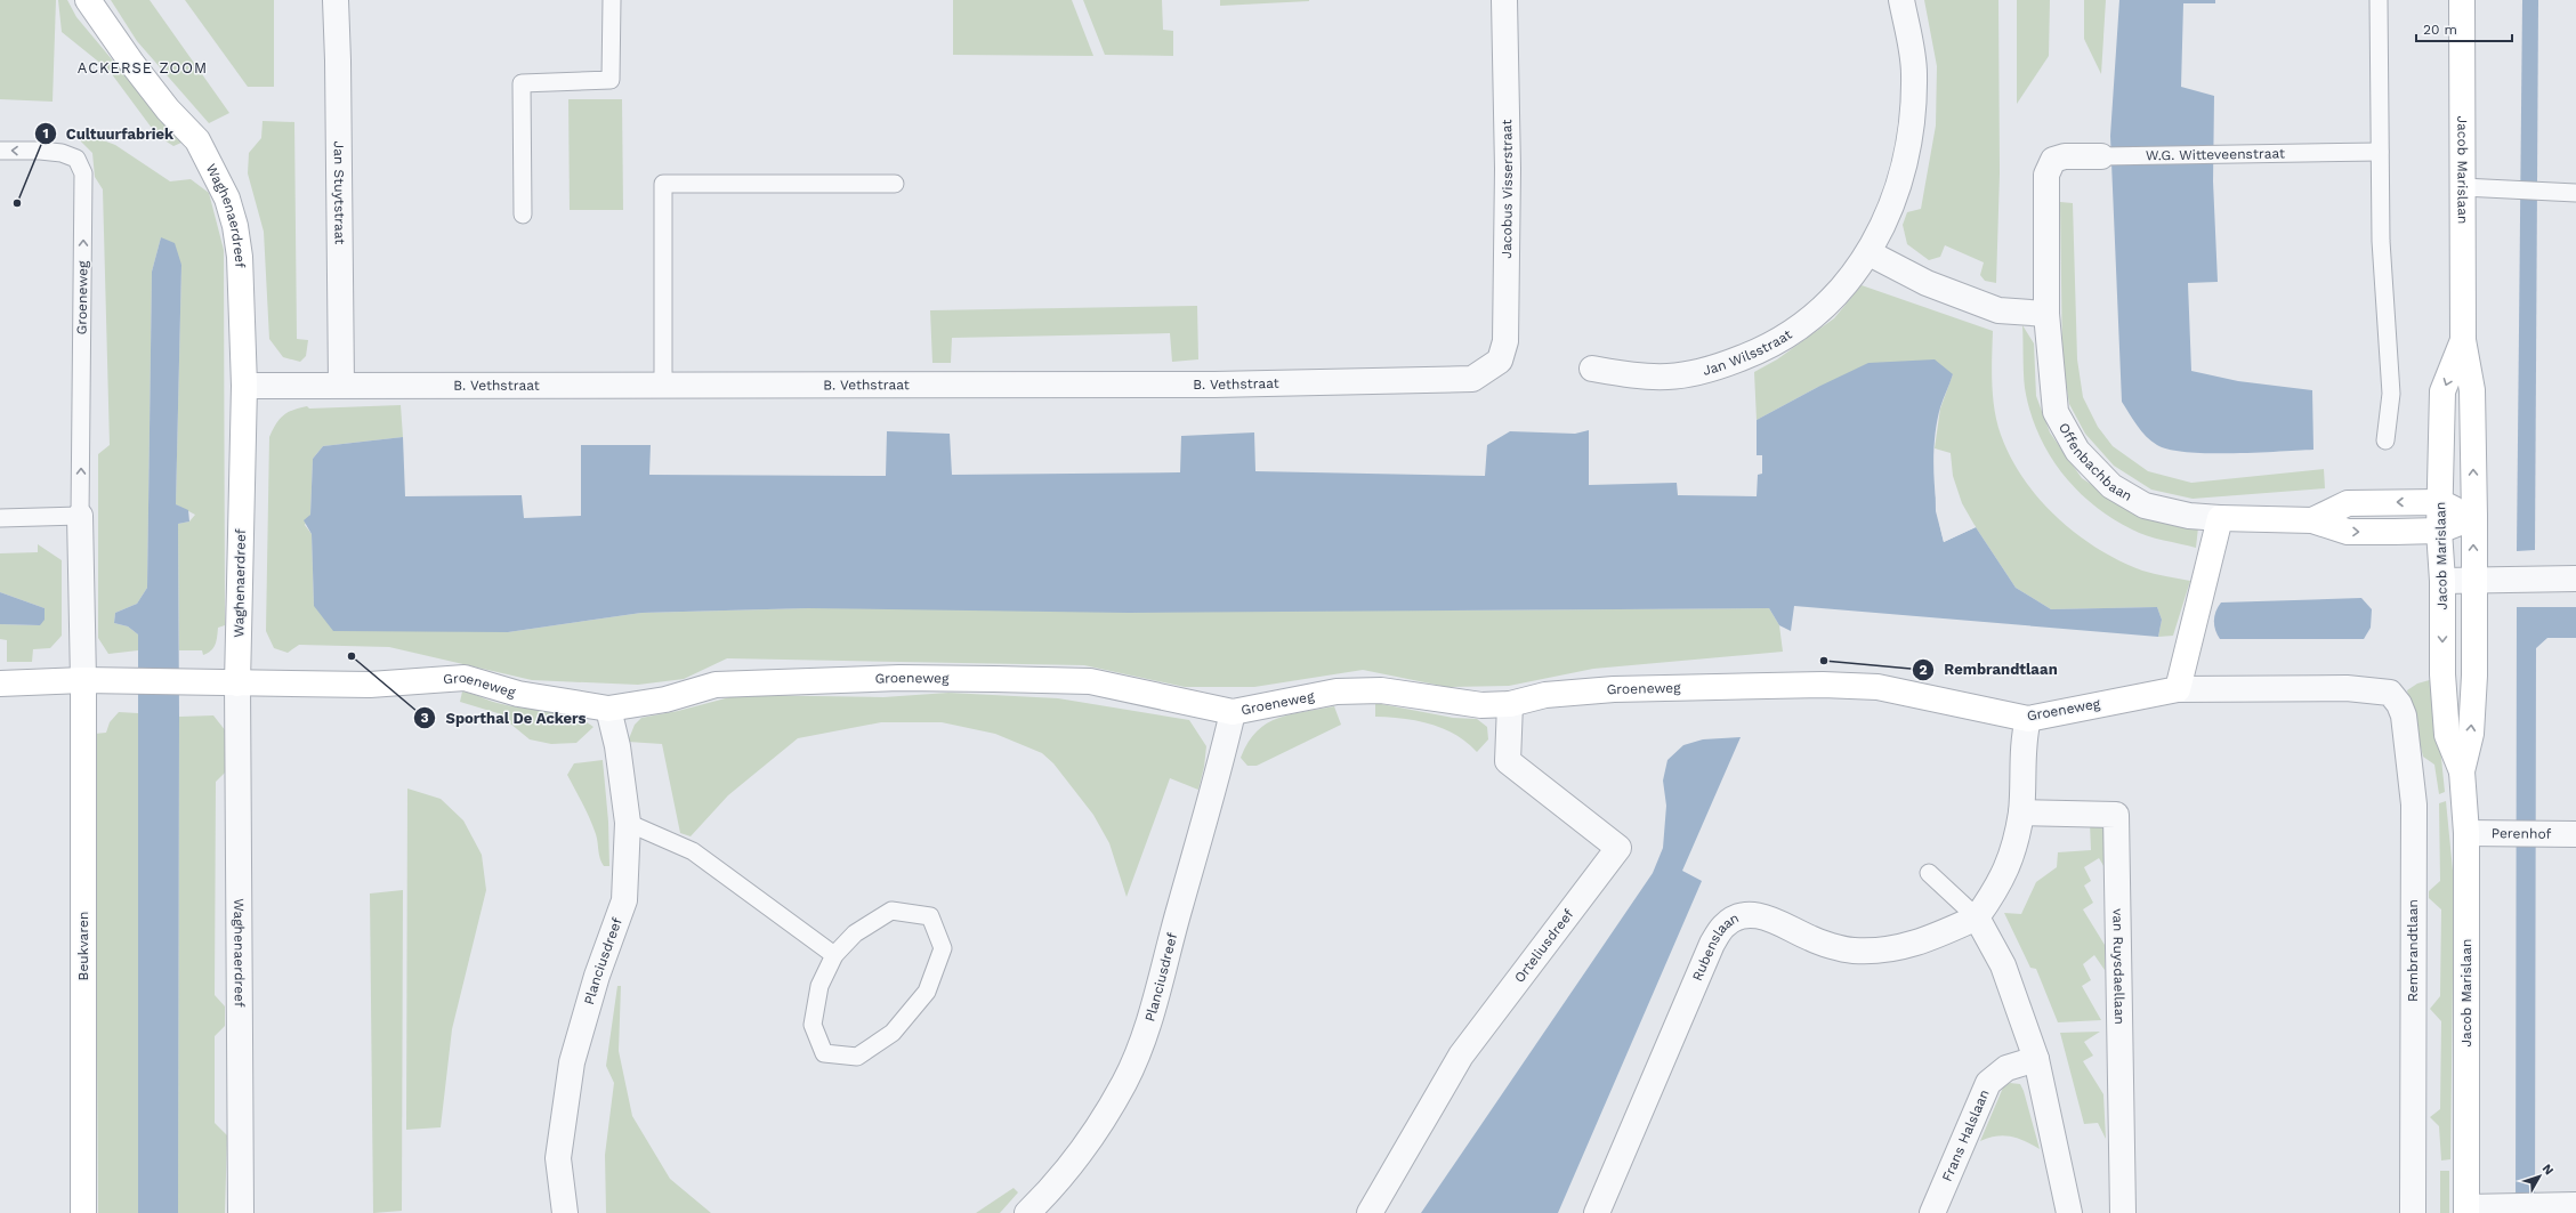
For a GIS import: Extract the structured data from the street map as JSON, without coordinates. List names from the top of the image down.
{
  "streets": {
    "street": [
      "W.G. Witteveenstraat",
      "Jacob Marislaan",
      "Jacobus Visserstraat",
      "Jan Stuytstraat",
      "Waghenaerdreef",
      "Groeneweg",
      "Jan Wilsstraat",
      "B. Vethstraat",
      "Offenbachbaan",
      "Perenhof",
      "Beukvaren",
      "Orteliusdreef",
      "Rembrandtlaan",
      "Rubenslaan",
      "Planciusdreef",
      "van Ruysdaellaan",
      "Frans Halslaan"
    ]
  },
  "crossings": [
    ["W.G. Witteveenstraat", "Offenbachbaan"],
    ["Jacob Marislaan", "Offenbachbaan"],
    ["Jacob Marislaan", "Perenhof"],
    ["Jacobus Visserstraat", "B. Vethstraat"],
    ["Jan Stuytstraat", "B. Vethstraat"],
    ["Waghenaerdreef", "Groeneweg"],
    ["Waghenaerdreef", "B. Vethstraat"],
    ["Groeneweg", "Beukvaren"],
    ["Groeneweg", "Orteliusdreef"],
    ["Groeneweg", "Rembrandtlaan"],
    ["Groeneweg", "Planciusdreef"]
  ],
  "districts": ["ACKERSE ZOOM"],
  "places": ["Cultuurfabriek", "Sporthal De Ackers", "Rembrandtlaan"],
  "scale_bar": "20 m",
  "north": "top right"
}
